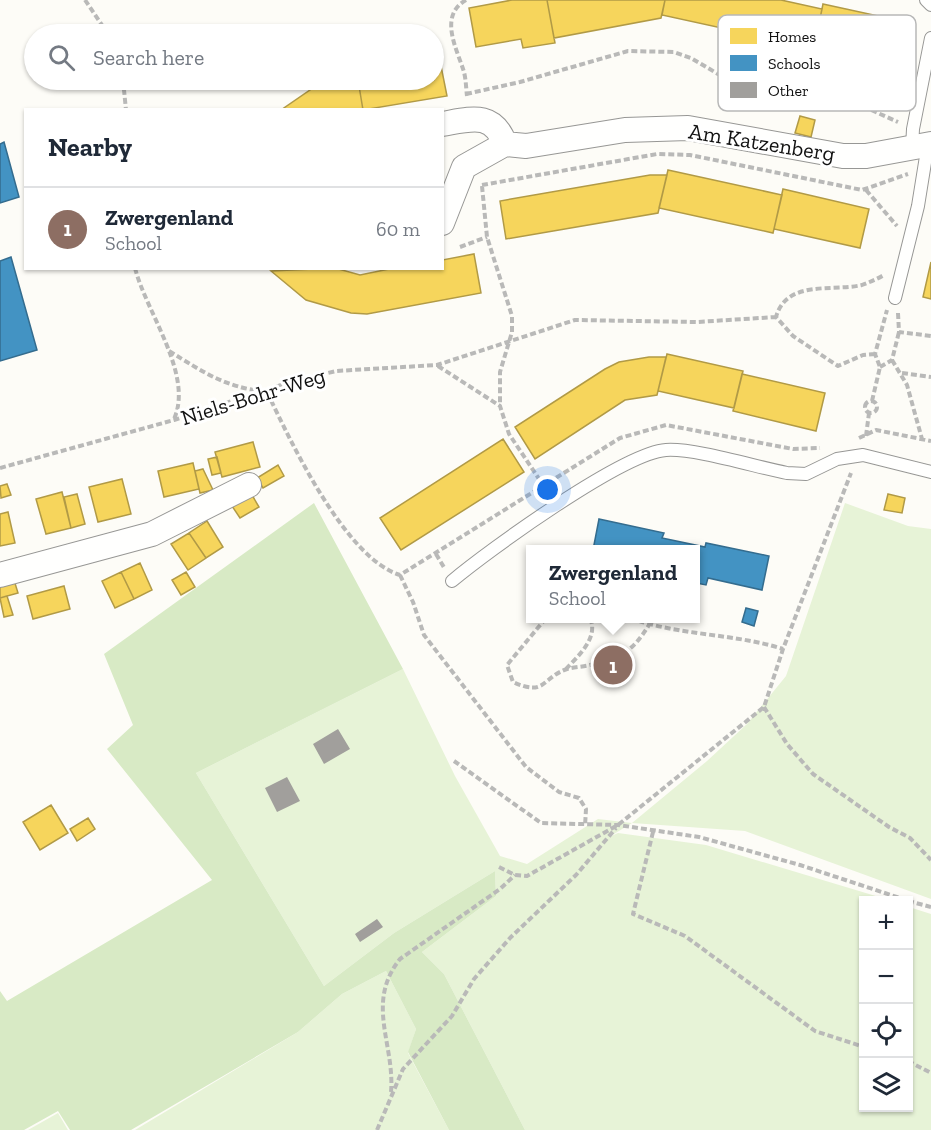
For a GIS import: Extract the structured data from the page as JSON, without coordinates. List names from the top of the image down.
{
  "streets": {
    "street": ["Am Katzenberg"],
    "path": ["Niels-Bohr-Weg"]
  },
  "legend": ["Homes", "Schools", "Other"],
  "page": {
    "search": "Search here",
    "heading": "Nearby",
    "list": [
      {
        "mark": "1",
        "name": "Zwergenland",
        "note": "School",
        "value": "60 m"
      }
    ],
    "popup": ["Zwergenland", "School"],
    "pins": "1",
    "map_buttons": ["+", "−"]
  }
}
